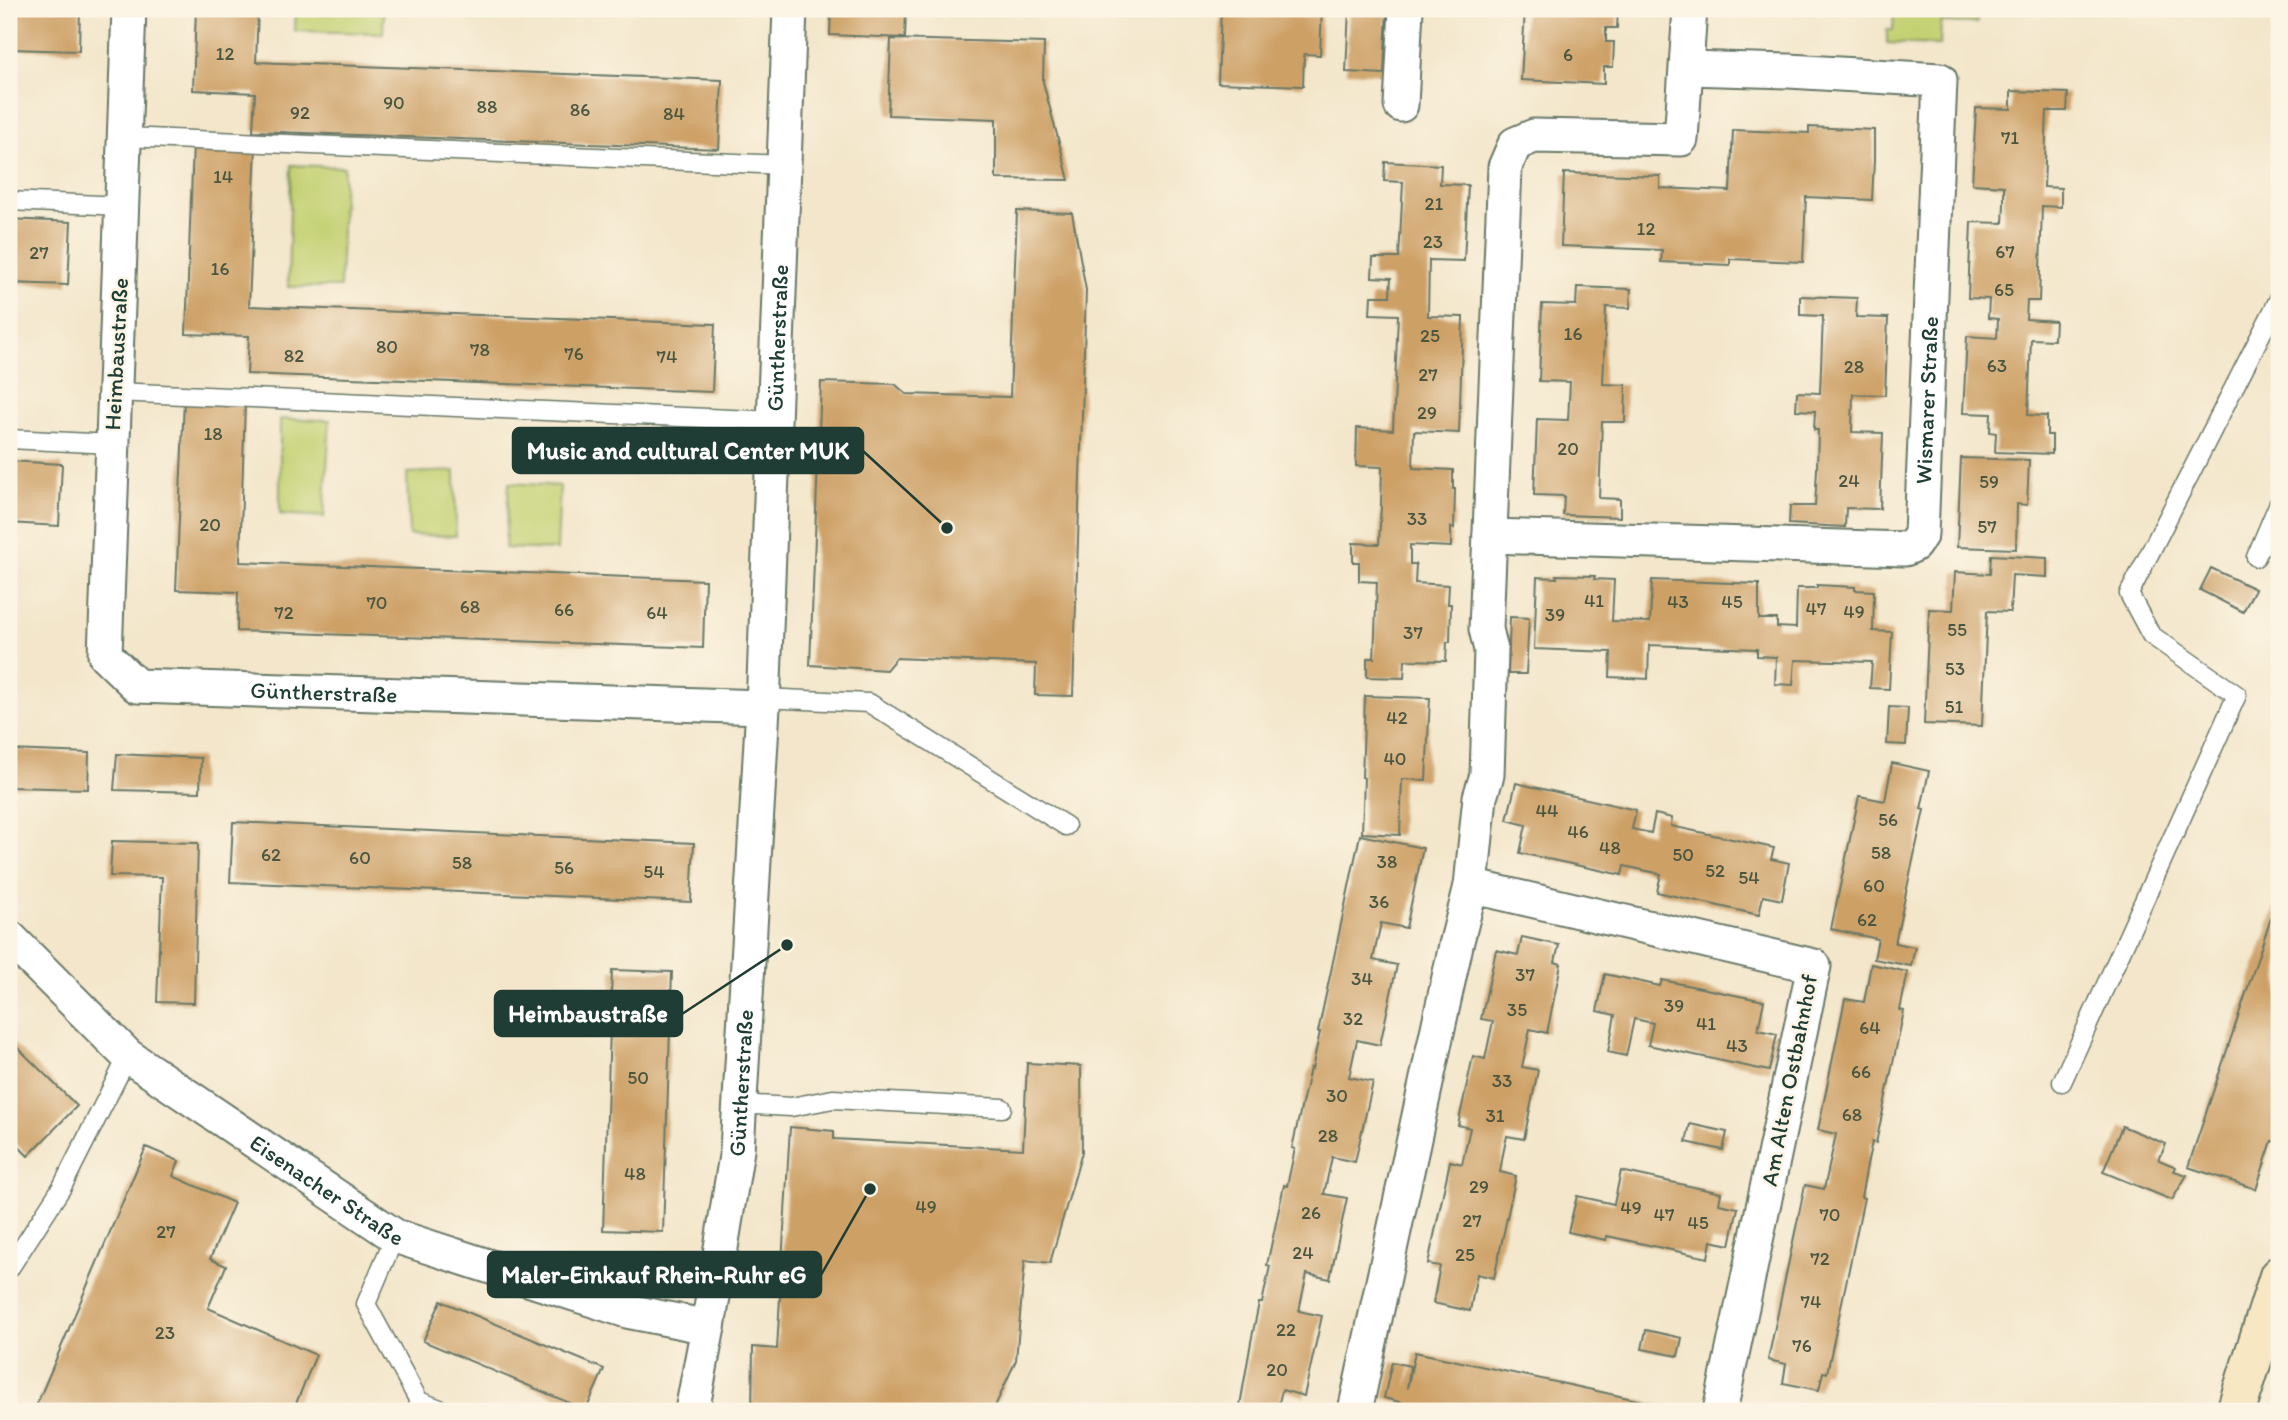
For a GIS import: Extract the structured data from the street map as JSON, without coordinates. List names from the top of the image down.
{
  "streets": {
    "street": [
      "Güntherstraße",
      "Heimbaustraße",
      "Wismarer Straße",
      "Am Alten Ostbahnhof",
      "Eisenacher Straße"
    ]
  },
  "crossings": [
    ["Güntherstraße", "Heimbaustraße"],
    ["Güntherstraße", "Eisenacher Straße"]
  ],
  "places": ["Music and cultural Center MUK", "Heimbaustraße", "Maler-Einkauf Rhein-Ruhr eG"],
  "house_numbers": [
    "12",
    "6",
    "90",
    "88",
    "86",
    "92",
    "84",
    "71",
    "14",
    "21",
    "12",
    "23",
    "67",
    "27",
    "16",
    "65",
    "16",
    "25",
    "80",
    "78",
    "76",
    "82",
    "74",
    "63",
    "28",
    "27",
    "29",
    "18",
    "20",
    "24",
    "59",
    "33",
    "20",
    "57",
    "41",
    "43",
    "45",
    "70",
    "68",
    "47",
    "66",
    "49",
    "72",
    "64",
    "39",
    "55",
    "37",
    "53",
    "51",
    "42",
    "40",
    "44",
    "56",
    "46",
    "48",
    "58",
    "62",
    "50",
    "60",
    "38",
    "58",
    "56",
    "52",
    "54",
    "54",
    "60",
    "36",
    "62",
    "37",
    "34",
    "39",
    "35",
    "32",
    "41",
    "64",
    "43",
    "66",
    "50",
    "33",
    "30",
    "68",
    "31",
    "28",
    "48",
    "29",
    "49",
    "49",
    "26",
    "47",
    "70",
    "27",
    "45",
    "27",
    "24",
    "25",
    "72",
    "74",
    "22",
    "23",
    "76",
    "20"
  ]
}
